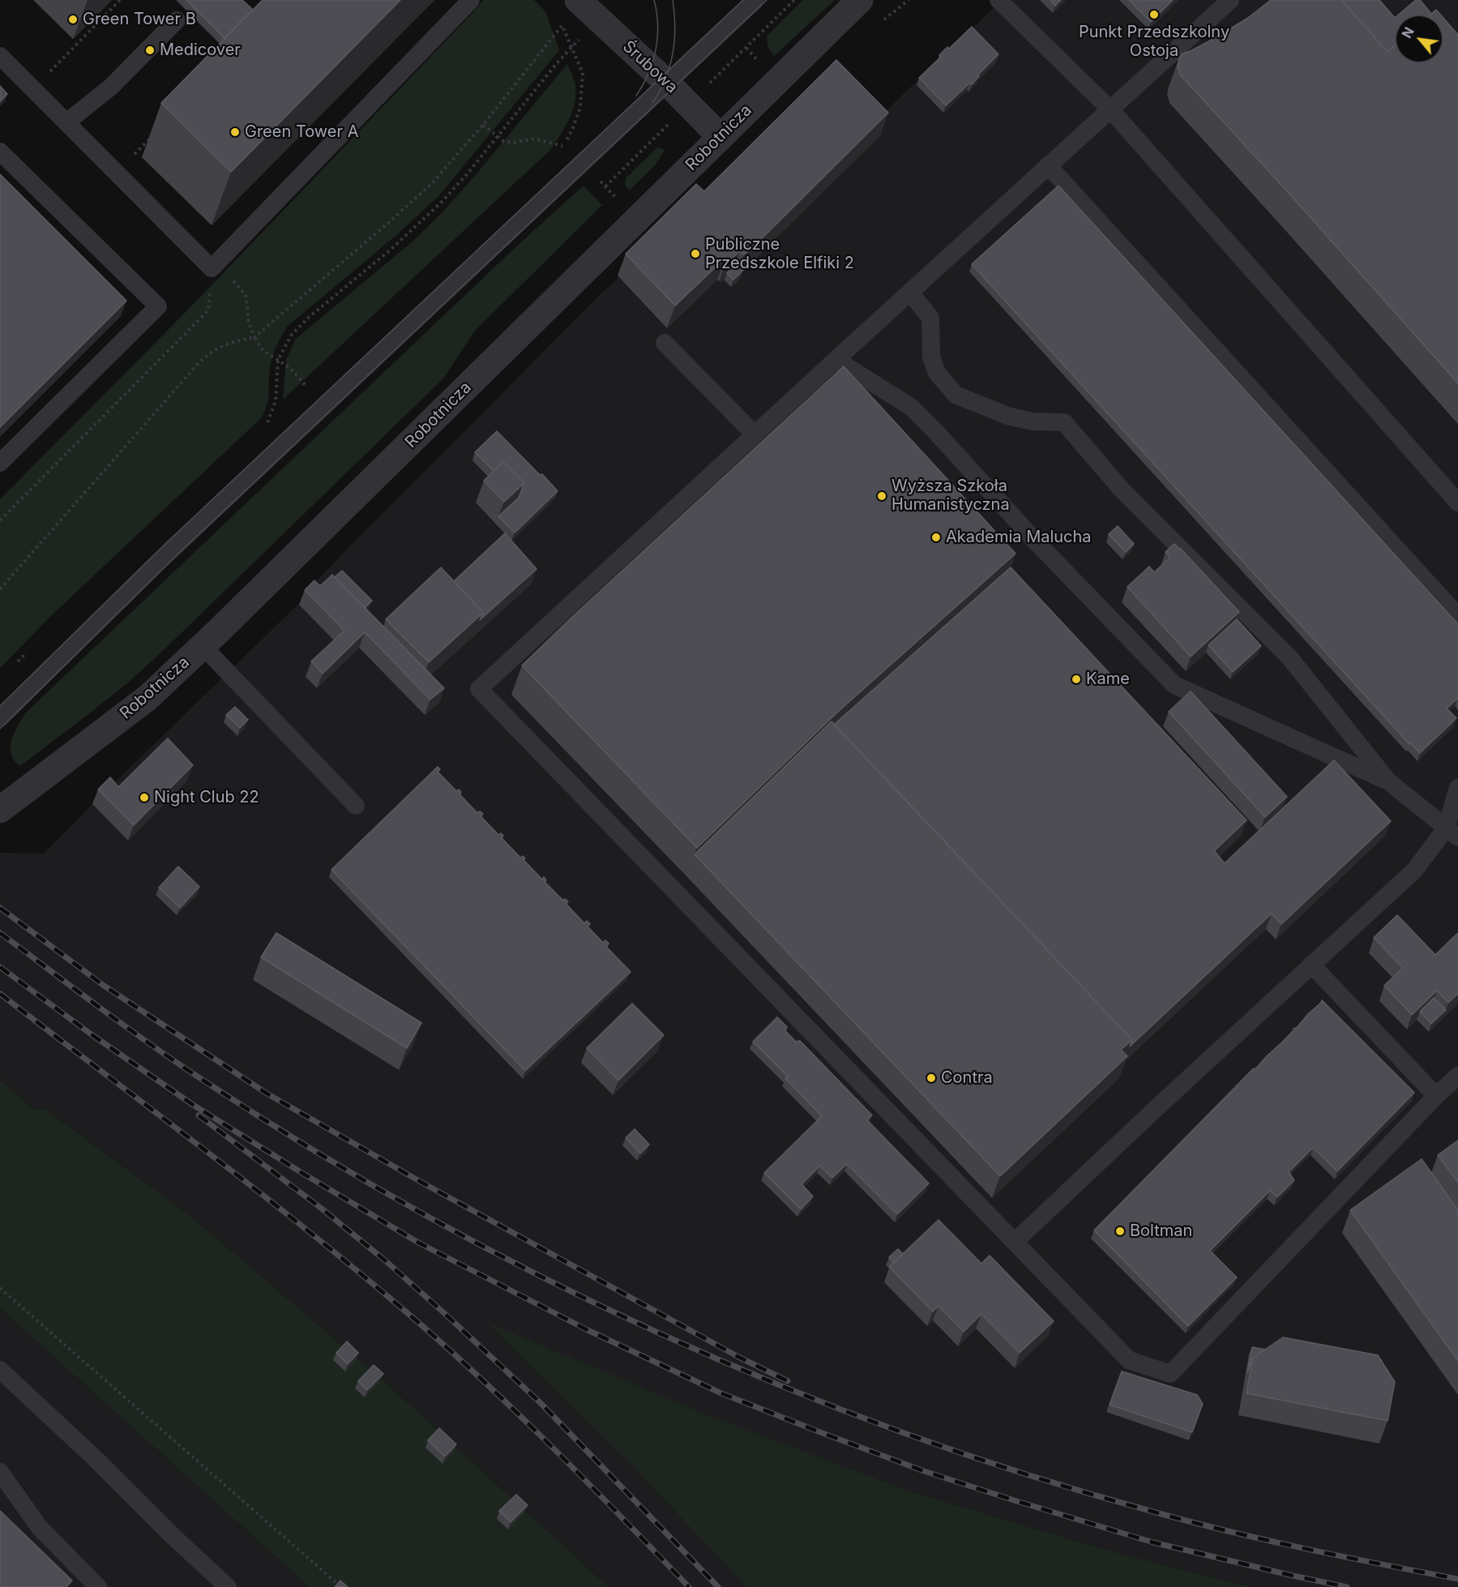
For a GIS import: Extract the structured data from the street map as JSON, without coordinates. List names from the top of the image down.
{
  "streets": {
    "street": ["Śrubowa", "Robotnicza"]
  },
  "crossings": [
    ["Śrubowa", "Robotnicza"]
  ],
  "places": [
    "Punkt Przedszkolny Ostoja",
    "Green Tower B",
    "Medicover",
    "Green Tower A",
    "Publiczne Przedszkole Elfiki 2",
    "Wyższa Szkoła Humanistyczna",
    "Akademia Malucha",
    "Kame",
    "Night Club 22",
    "Contra",
    "Boltman"
  ],
  "north": "top left"
}
